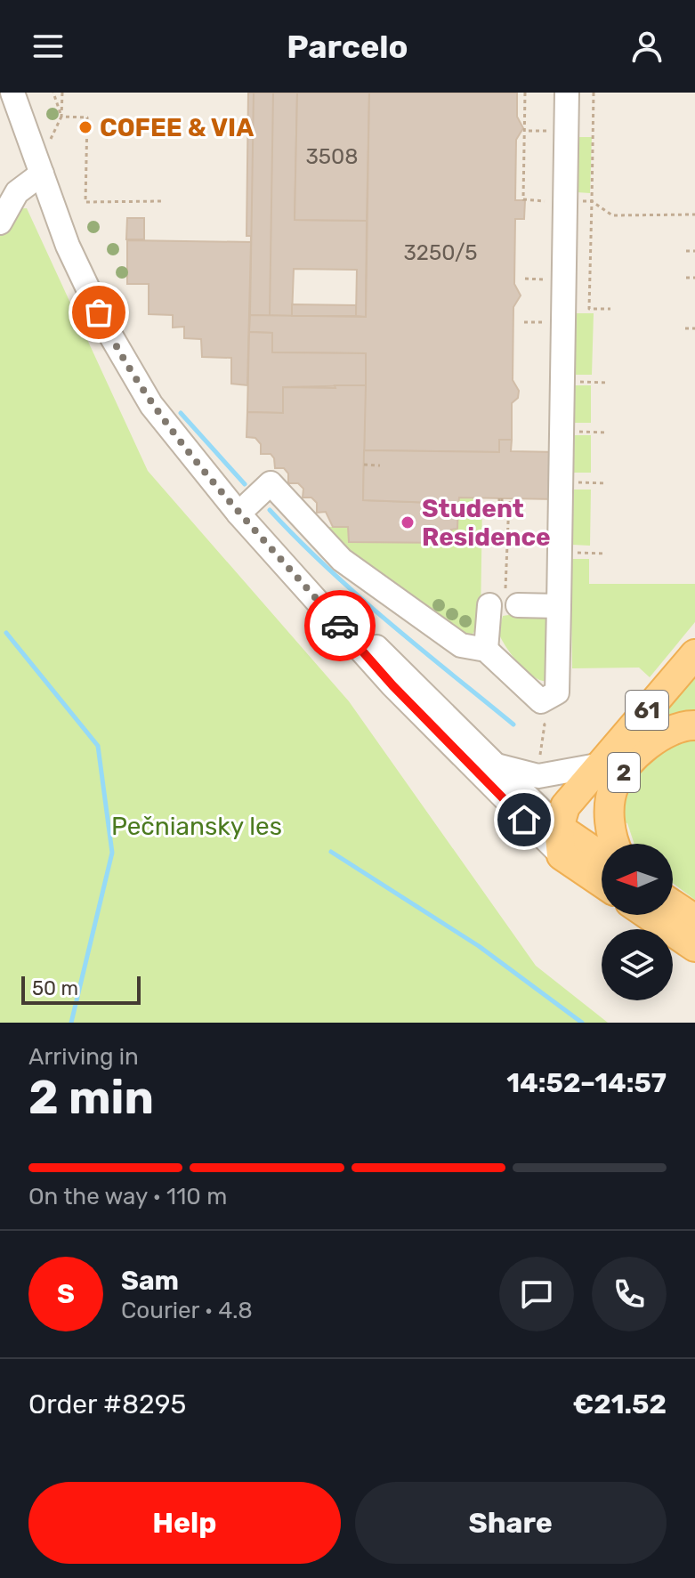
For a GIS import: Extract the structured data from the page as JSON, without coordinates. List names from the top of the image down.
{
  "streets": {
    "main road": ["61", "2"]
  },
  "crossings": [
    ["61", "2"]
  ],
  "parks": ["Pečniansky les"],
  "places": ["COFEE & VIA", "Student Residence"],
  "house_numbers": ["3508", "3250/5"],
  "scale_bar": "50 m",
  "north": "left",
  "page": {
    "header": "Parcelo",
    "scale": "50 m",
    "heading": ["2 min", "Arriving in", "14:52–14:57"],
    "panel": [
      "Sam",
      "Courier · 4.8",
      "Order #8295",
      "€21.52"
    ],
    "bar": "On the way · 110 m",
    "round": "S",
    "buttons": ["Help", "Share"]
  }
}
